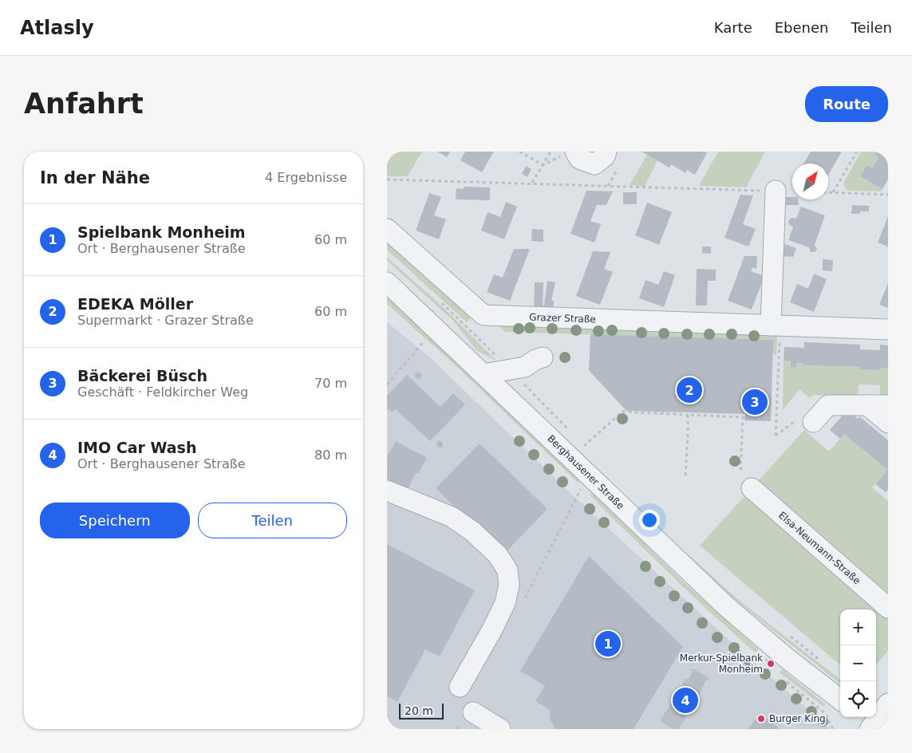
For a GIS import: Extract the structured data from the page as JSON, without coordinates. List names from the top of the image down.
{
  "streets": {
    "street": ["Grazer Straße", "Berghausener Straße", "Elsa-Neumann-Straße"]
  },
  "places": ["Merkur-Spielbank Monheim", "Burger King"],
  "scale_bar": "20 m",
  "north": "top right",
  "page": {
    "header": "Atlasly",
    "nav": ["Karte", "Ebenen", "Teilen"],
    "buttons": [
      "Route",
      ["Speichern", "Teilen"]
    ],
    "title": "Anfahrt",
    "heading": ["In der Nähe", "4 Ergebnisse"],
    "list": [
      {
        "mark": "1",
        "name": "Spielbank Monheim",
        "note": "Ort · Berghausener Straße",
        "value": "60 m"
      },
      {
        "mark": "2",
        "name": "EDEKA Möller",
        "note": "Supermarkt · Grazer Straße",
        "value": "60 m"
      },
      {
        "mark": "3",
        "name": "Bäckerei Büsch",
        "note": "Geschäft · Feldkircher Weg",
        "value": "70 m"
      },
      {
        "mark": "4",
        "name": "IMO Car Wash",
        "note": "Ort · Berghausener Straße",
        "value": "80 m"
      }
    ],
    "pins": [
      "2",
      "3",
      "1",
      "4"
    ],
    "map_buttons": ["+", "−"],
    "scale": "20 m"
  }
}
